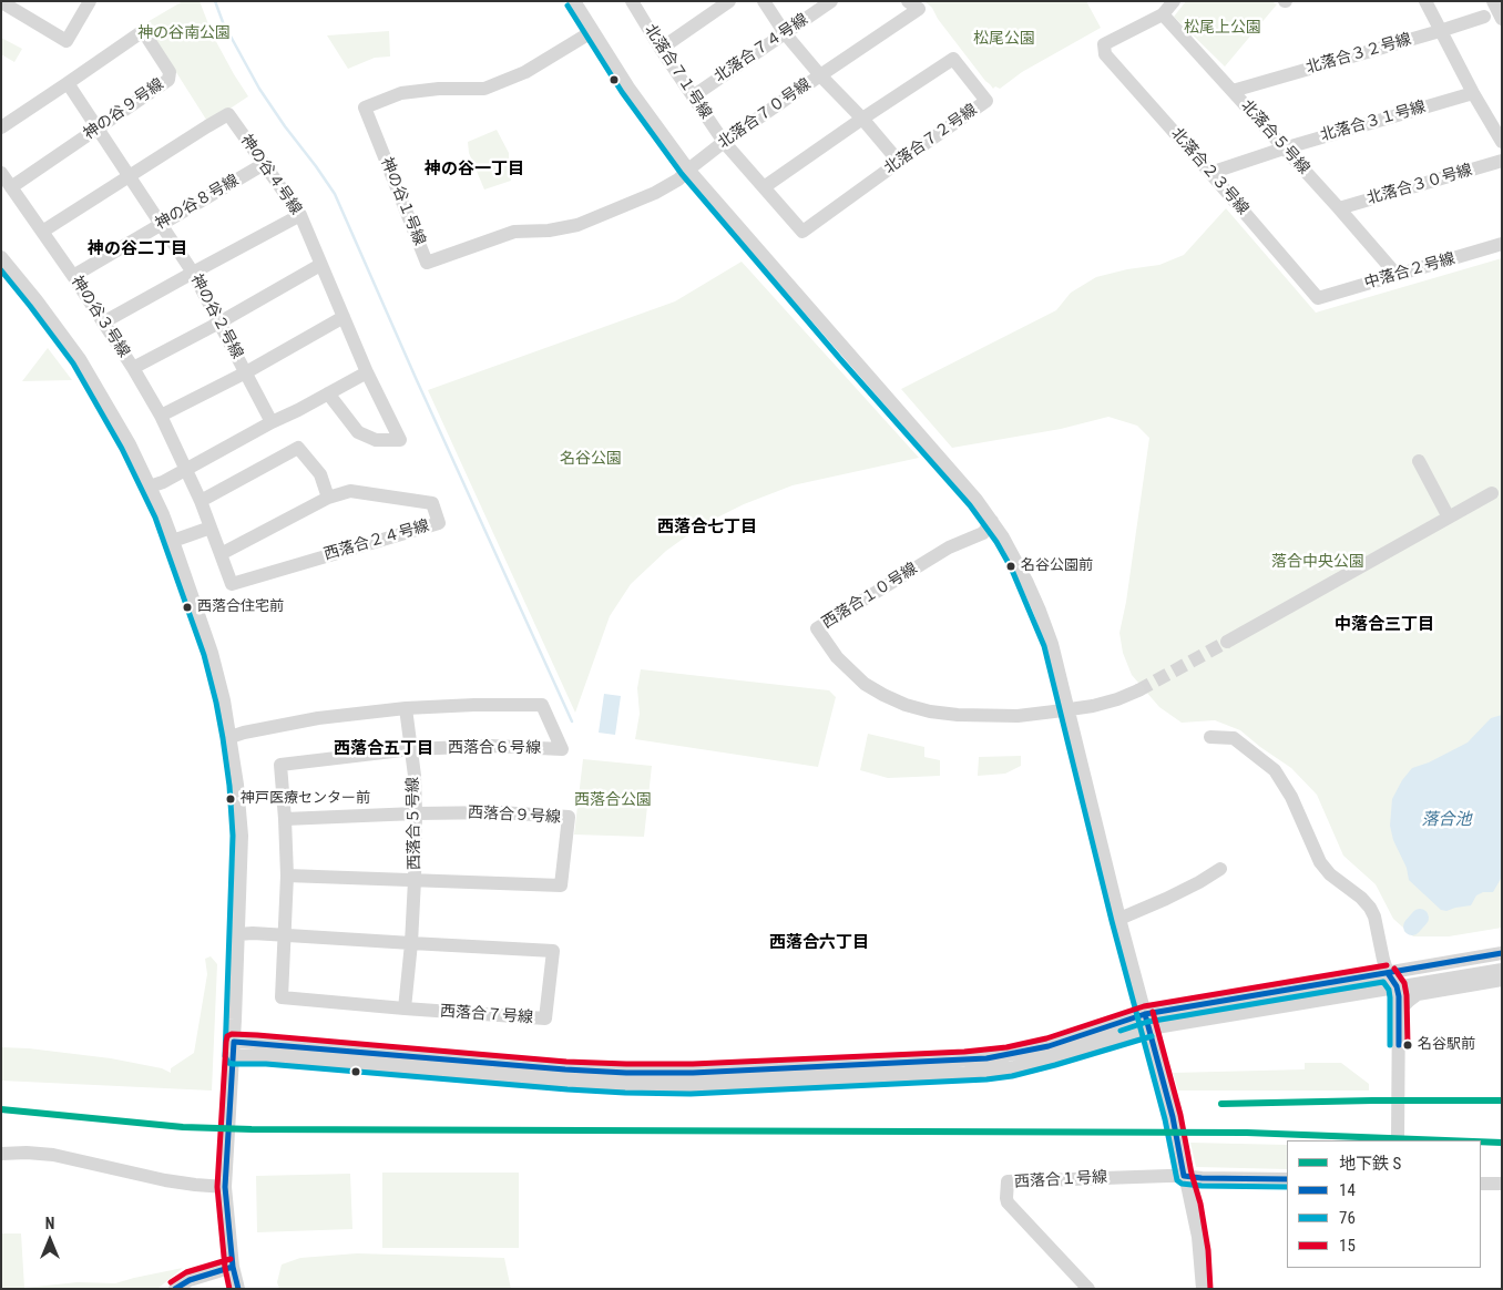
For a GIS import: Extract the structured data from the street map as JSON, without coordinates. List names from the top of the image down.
{
  "streets": {
    "street": [
      "北落合７４号線",
      "北落合３２号線",
      "北落合７１号線",
      "神の谷９号線",
      "北落合７０号線",
      "北落合３１号線",
      "北落合５号線",
      "北落合７２号線",
      "北落合２３号線",
      "神の谷４号線",
      "北落合３０号線",
      "神の谷１号線",
      "神の谷８号線",
      "中落合２号線",
      "神の谷３号線",
      "神の谷２号線",
      "西落合２４号線",
      "西落合１０号線",
      "西落合６号線",
      "西落合９号線",
      "西落合５号線",
      "西落合７号線",
      "西落合１号線"
    ]
  },
  "crossings": [
    ["北落合７４号線", "北落合７１号線"],
    ["北落合７４号線", "北落合７０号線"],
    ["北落合３２号線", "北落合５号線"],
    ["北落合７１号線", "北落合７０号線"],
    ["北落合７１号線", "北落合７２号線"],
    ["神の谷９号線", "神の谷３号線"],
    ["神の谷９号線", "神の谷２号線"],
    ["北落合７０号線", "北落合７２号線"],
    ["北落合７０号線", "神の谷１号線"],
    ["北落合３１号線", "北落合５号線"],
    ["北落合３１号線", "北落合２３号線"],
    ["北落合５号線", "北落合２３号線"],
    ["北落合５号線", "北落合３０号線"],
    ["北落合５号線", "中落合２号線"],
    ["北落合２３号線", "中落合２号線"],
    ["神の谷４号線", "神の谷８号線"],
    ["神の谷４号線", "神の谷３号線"],
    ["神の谷４号線", "神の谷２号線"],
    ["神の谷８号線", "神の谷３号線"],
    ["神の谷８号線", "神の谷２号線"],
    ["神の谷３号線", "西落合２４号線"],
    ["西落合６号線", "西落合９号線"],
    ["西落合６号線", "西落合５号線"],
    ["西落合６号線", "西落合７号線"],
    ["西落合９号線", "西落合５号線"],
    ["西落合５号線", "西落合７号線"]
  ],
  "districts": [
    "神の谷一丁目",
    "神の谷二丁目",
    "西落合七丁目",
    "中落合三丁目",
    "西落合五丁目",
    "西落合六丁目"
  ],
  "water": ["落合池"],
  "parks": [
    "松尾上公園",
    "神の谷南公園",
    "松尾公園",
    "名谷公園",
    "落合中央公園",
    "西落合公園"
  ],
  "places": [
    "名谷公園前",
    "西落合住宅前",
    "神戸医療センター前",
    "名谷駅前"
  ],
  "lines": [
    "transit line 76",
    "transit line 14",
    "transit line 15",
    "metro line S"
  ],
  "legend": [
    "地下鉄 S",
    "14",
    "76",
    "15"
  ],
  "north": "top"
}
